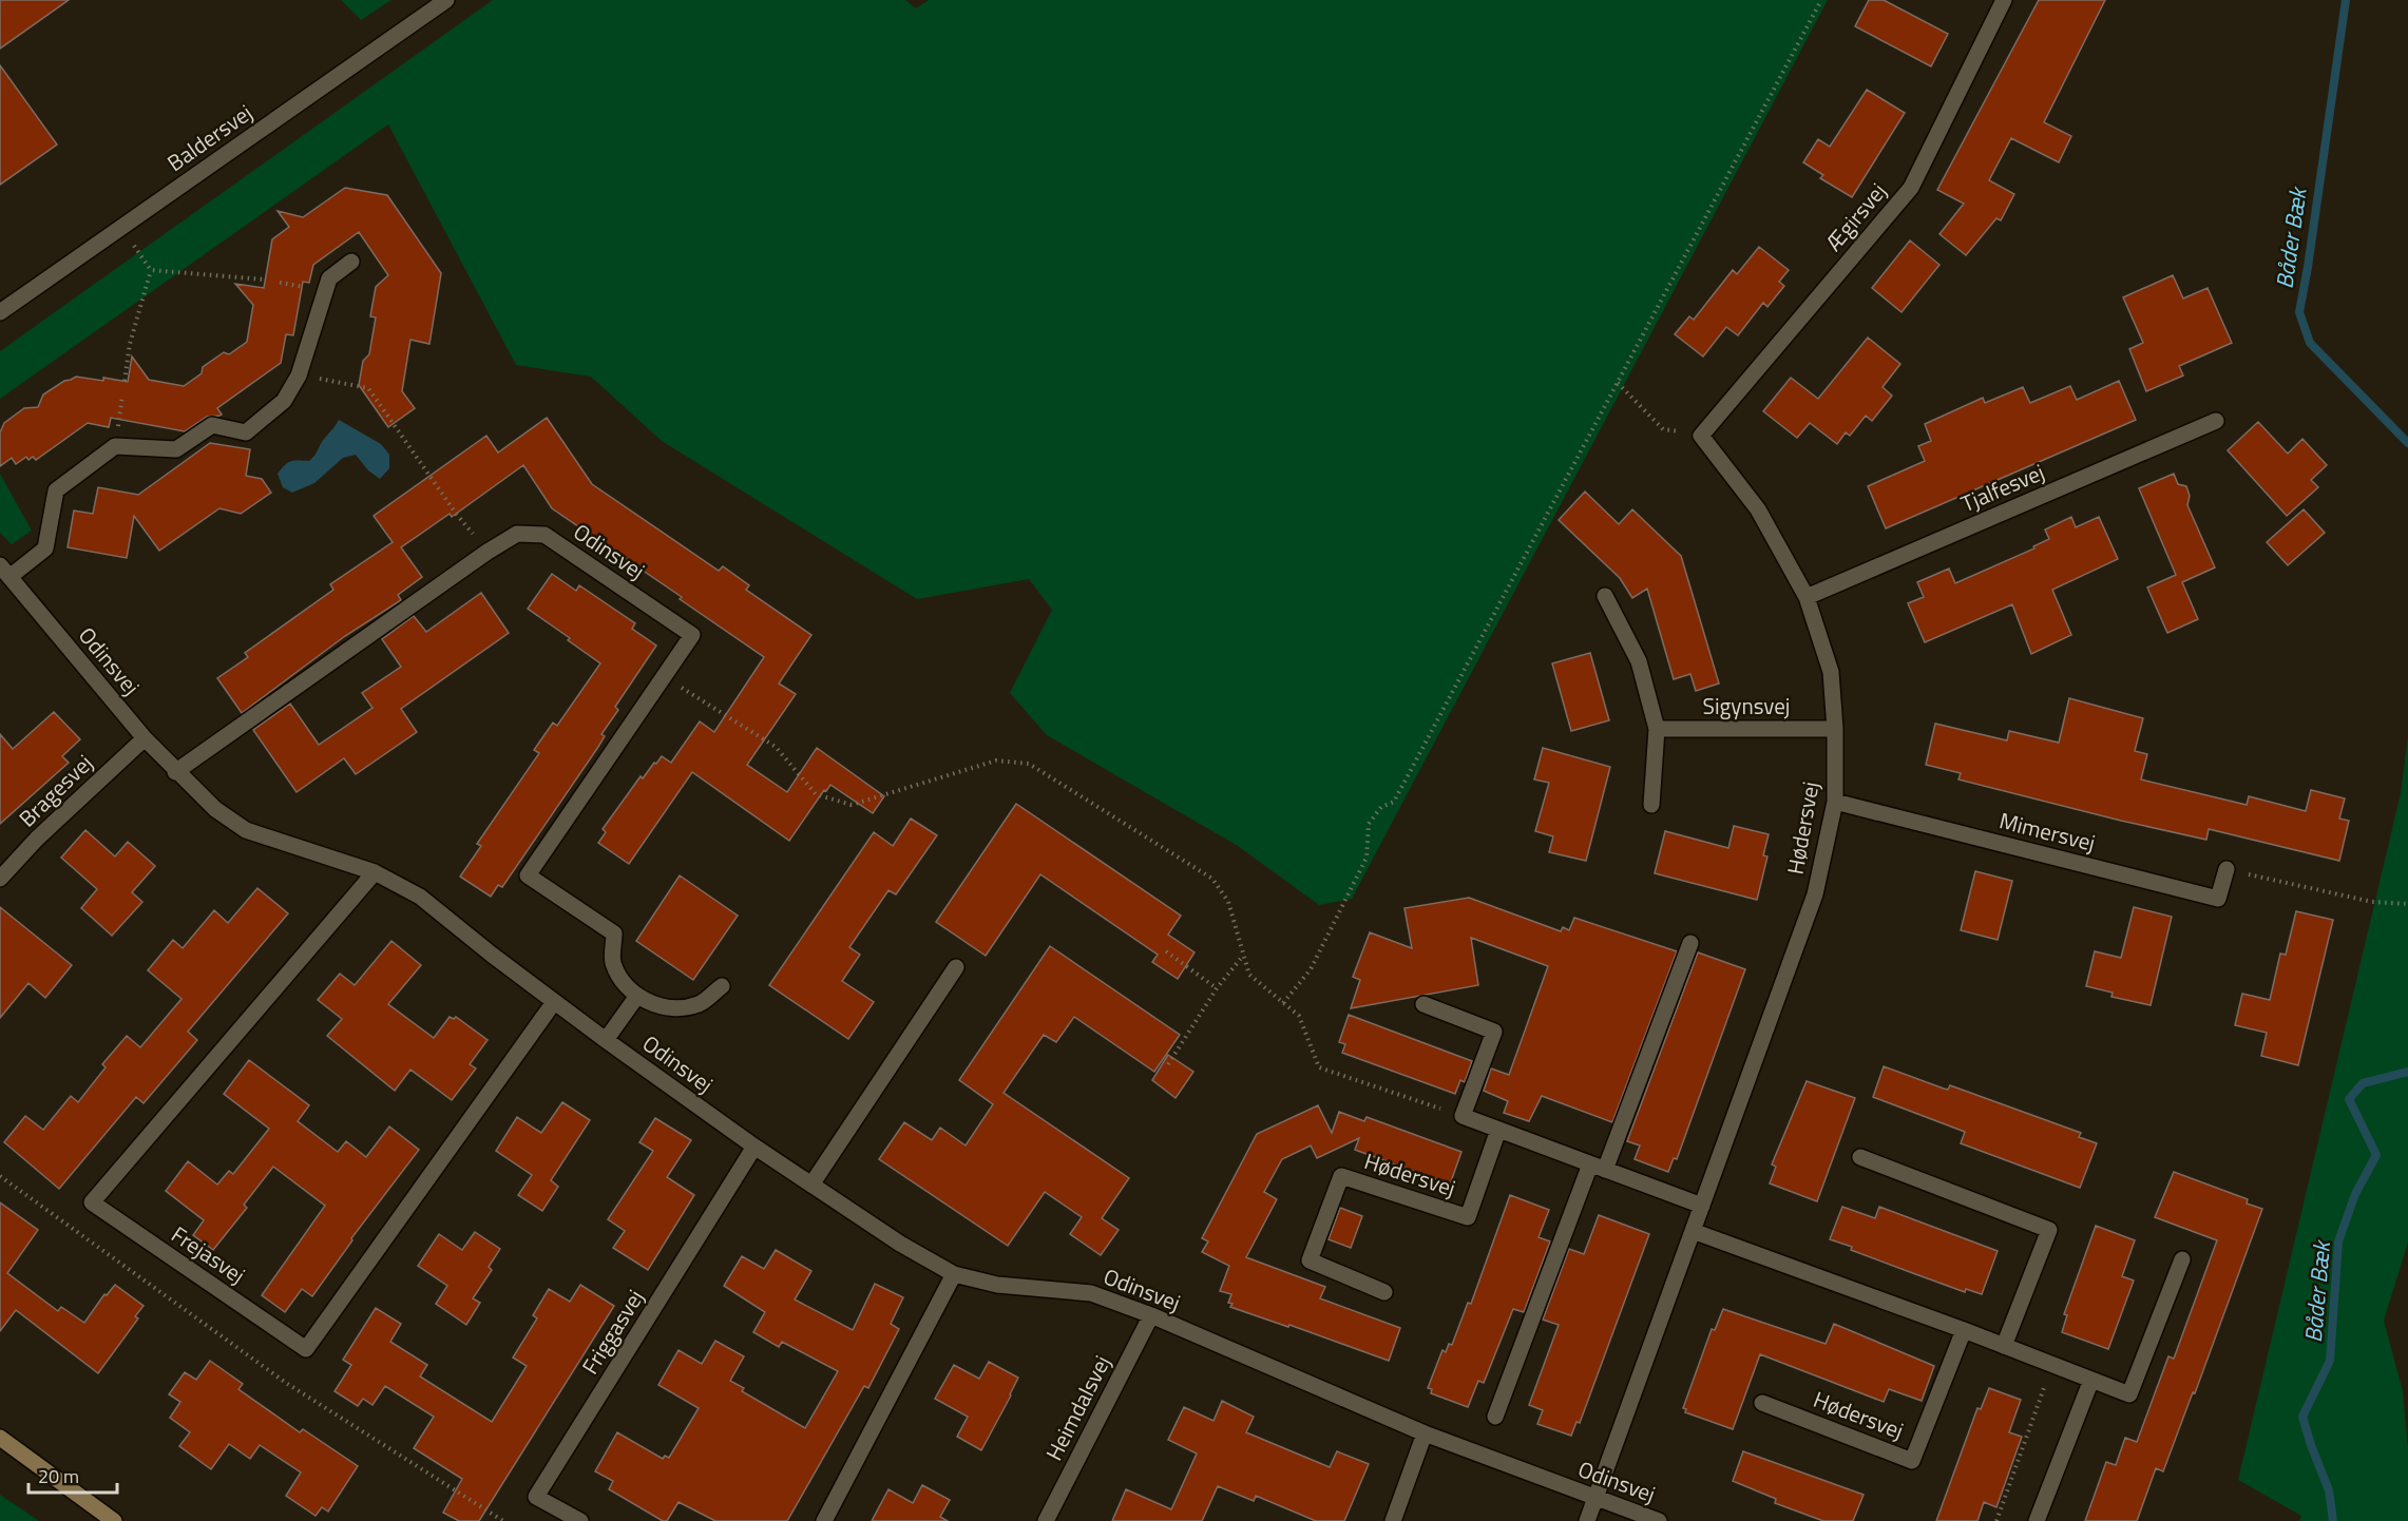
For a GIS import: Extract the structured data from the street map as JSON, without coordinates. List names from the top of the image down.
{
  "streets": {
    "street": [
      "Baldersvej",
      "Ægirsvej",
      "Tjalfesvej",
      "Odinsvej",
      "Sigynsvej",
      "Bragesvej",
      "Hødersvej",
      "Mimersvej",
      "Frejasvej",
      "Friggasvej",
      "Heimdalsvej"
    ]
  },
  "crossings": [
    ["Ægirsvej", "Hødersvej"],
    ["Tjalfesvej", "Hødersvej"],
    ["Odinsvej", "Bragesvej"],
    ["Odinsvej", "Hødersvej"],
    ["Odinsvej", "Frejasvej"],
    ["Odinsvej", "Friggasvej"],
    ["Odinsvej", "Heimdalsvej"],
    ["Sigynsvej", "Hødersvej"],
    ["Hødersvej", "Mimersvej"]
  ],
  "water": ["Båder Bæk"],
  "scale_bar": "20 m"
}
